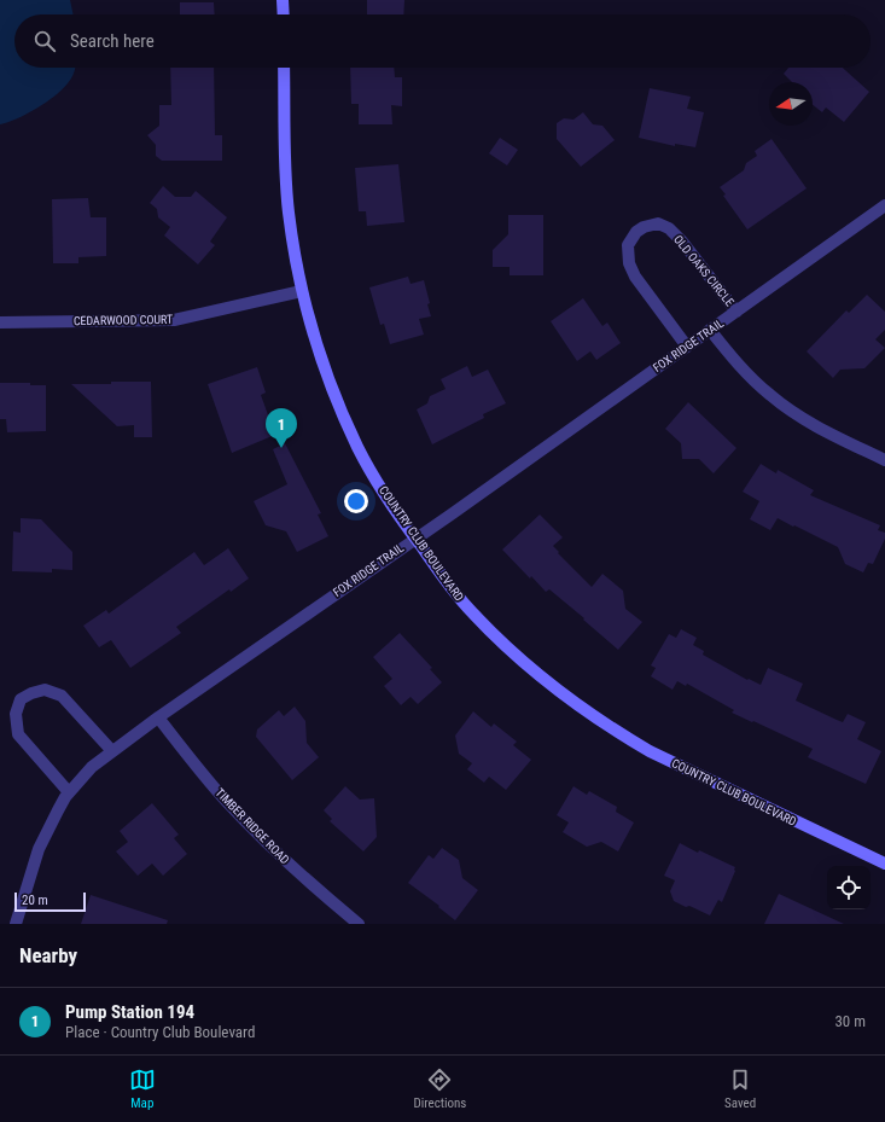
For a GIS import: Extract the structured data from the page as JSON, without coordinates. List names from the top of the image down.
{
  "streets": {
    "street": [
      "OLD OAKS CIRCLE",
      "CEDARWOOD COURT",
      "FOX RIDGE TRAIL",
      "COUNTRY CLUB BOULEVARD",
      "TIMBER RIDGE ROAD"
    ]
  },
  "crossings": [
    ["OLD OAKS CIRCLE", "FOX RIDGE TRAIL"],
    ["CEDARWOOD COURT", "COUNTRY CLUB BOULEVARD"],
    ["FOX RIDGE TRAIL", "COUNTRY CLUB BOULEVARD"],
    ["FOX RIDGE TRAIL", "TIMBER RIDGE ROAD"]
  ],
  "scale_bar": "20 m",
  "north": "left",
  "page": {
    "search": "Search here",
    "pins": "1",
    "scale": "20 m",
    "heading": "Nearby",
    "list": [
      {
        "mark": "1",
        "name": "Pump Station 194",
        "note": "Place · Country Club Boulevard",
        "value": "30 m"
      }
    ],
    "nav": ["Map", "Directions", "Saved"]
  }
}
